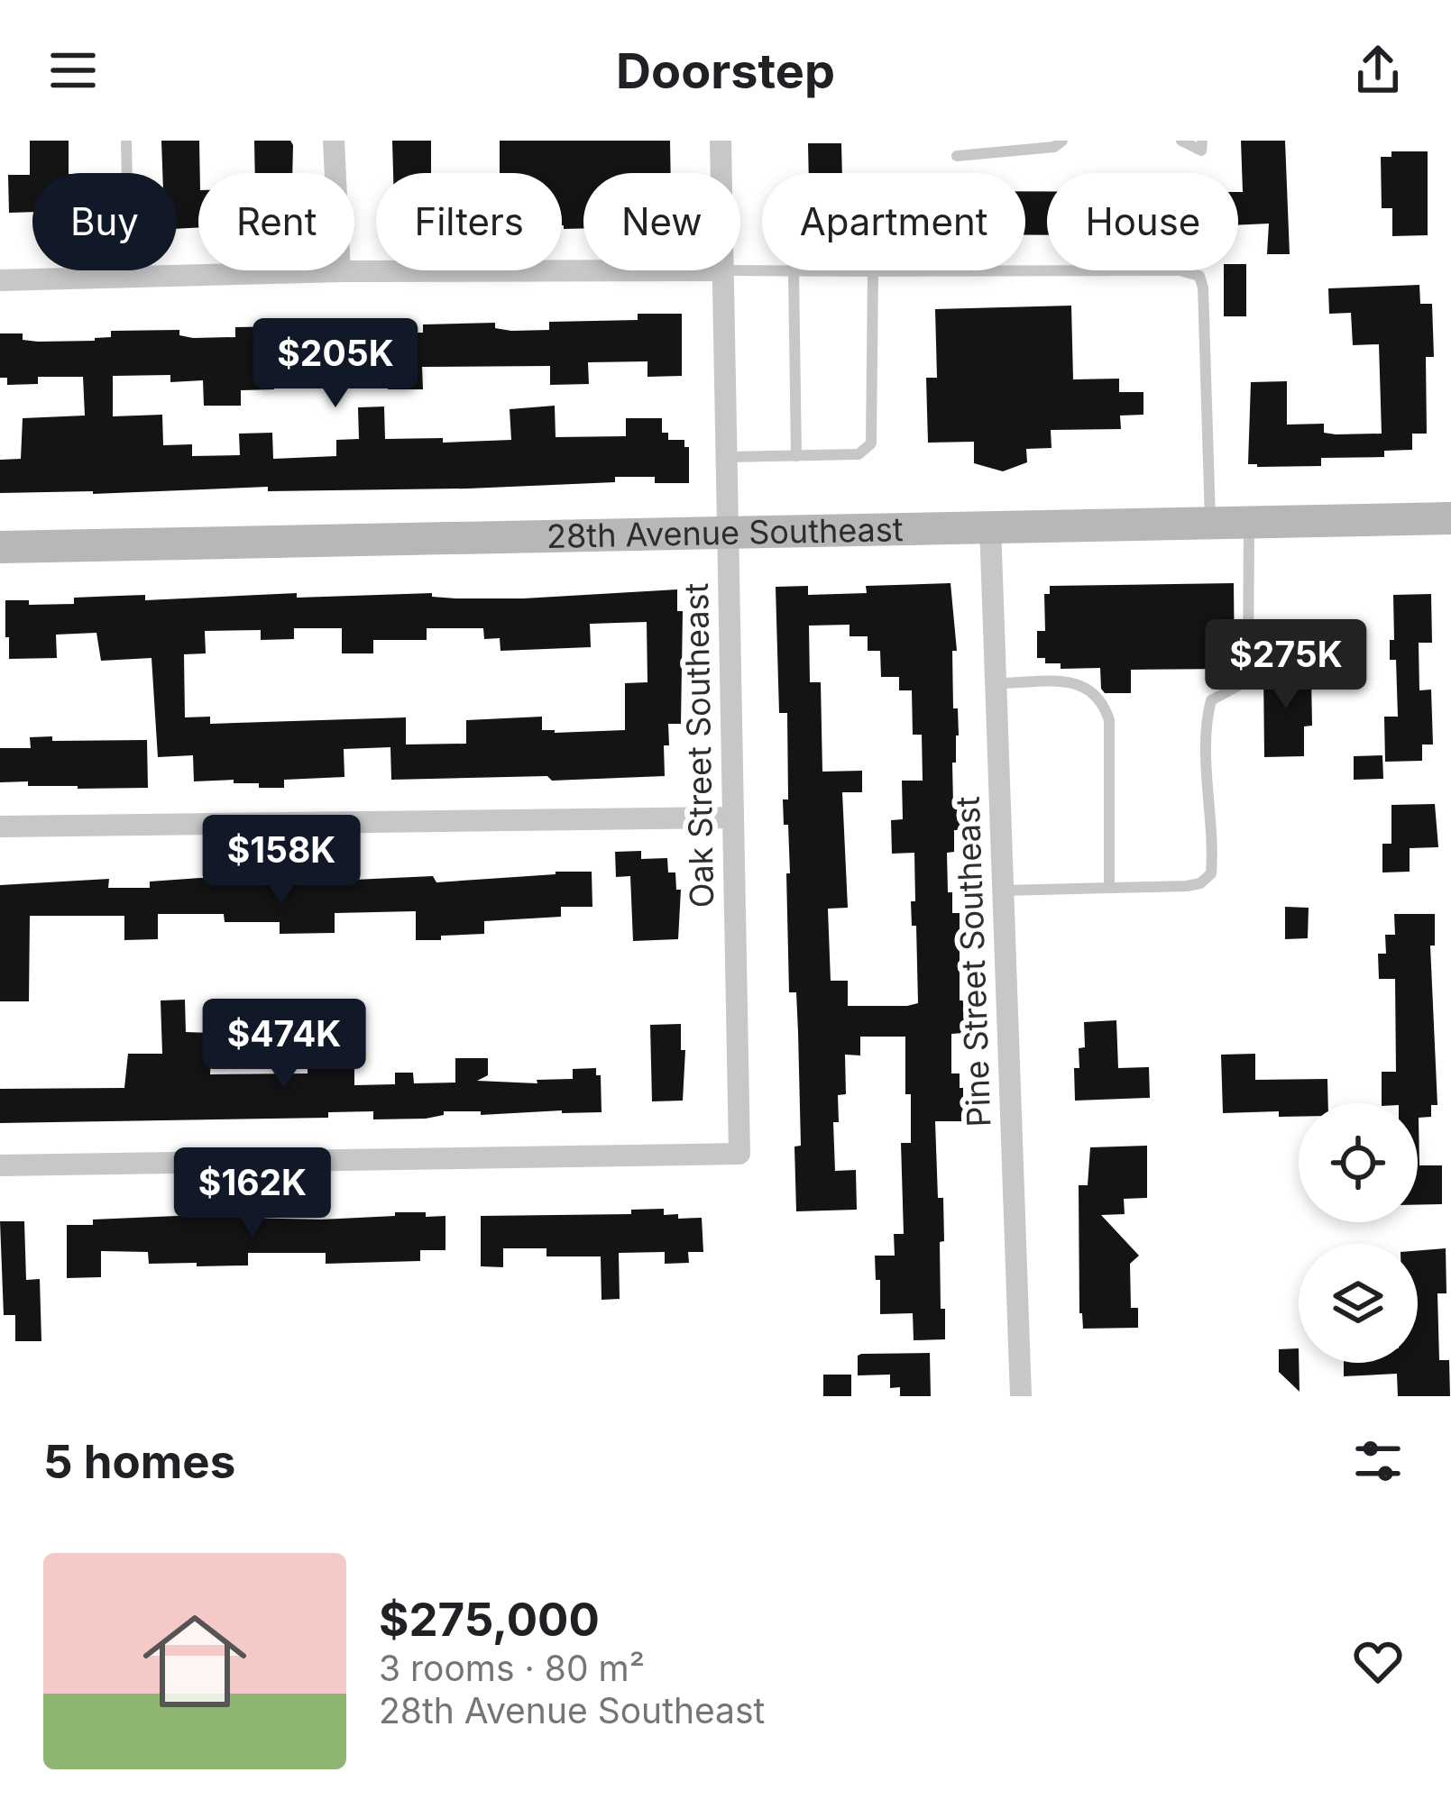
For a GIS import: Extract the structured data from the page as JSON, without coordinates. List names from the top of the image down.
{
  "streets": {
    "street": ["28th Avenue Southeast", "Oak Street Southeast", "Pine Street Southeast"]
  },
  "crossings": [
    ["28th Avenue Southeast", "Oak Street Southeast"],
    ["28th Avenue Southeast", "Pine Street Southeast"]
  ],
  "page": {
    "header": "Doorstep",
    "chip": [
      "Buy",
      "Rent",
      "Filters",
      "New",
      "Apartment",
      "House"
    ],
    "price": [
      "$205K",
      "$275K",
      "$158K",
      "$474K",
      "$162K"
    ],
    "heading": "5 homes",
    "list": [
      {
        "name": "$275,000",
        "note": "3 rooms · 80 m² · 28th Avenue Southeast"
      }
    ]
  }
}
